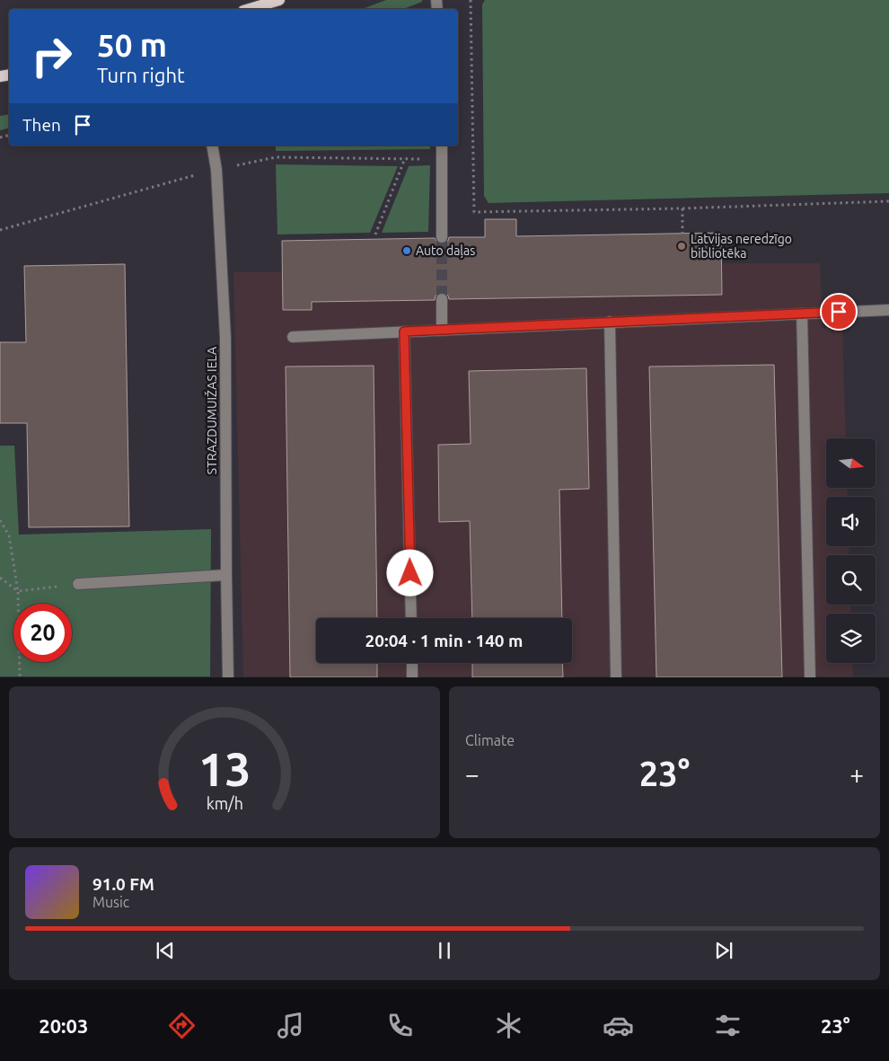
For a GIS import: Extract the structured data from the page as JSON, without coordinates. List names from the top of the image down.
{
  "streets": {
    "street": ["STRAZDUMUIŽAS IELA"]
  },
  "places": ["Latvijas neredzīgo bibliotēka", "Auto daļas"],
  "north": "right",
  "page": {
    "turn": ["50 m", "Turn right"],
    "then": "Then",
    "limit": "20",
    "trip": "20:04 · 1 min · 140 m",
    "tile": "Climate",
    "heat": ["−", "23°", "+"],
    "song": ["91.0 FM", "Music"],
    "tabs": ["20:03", "23°"],
    "gauge": ["13", "km/h"]
  }
}
